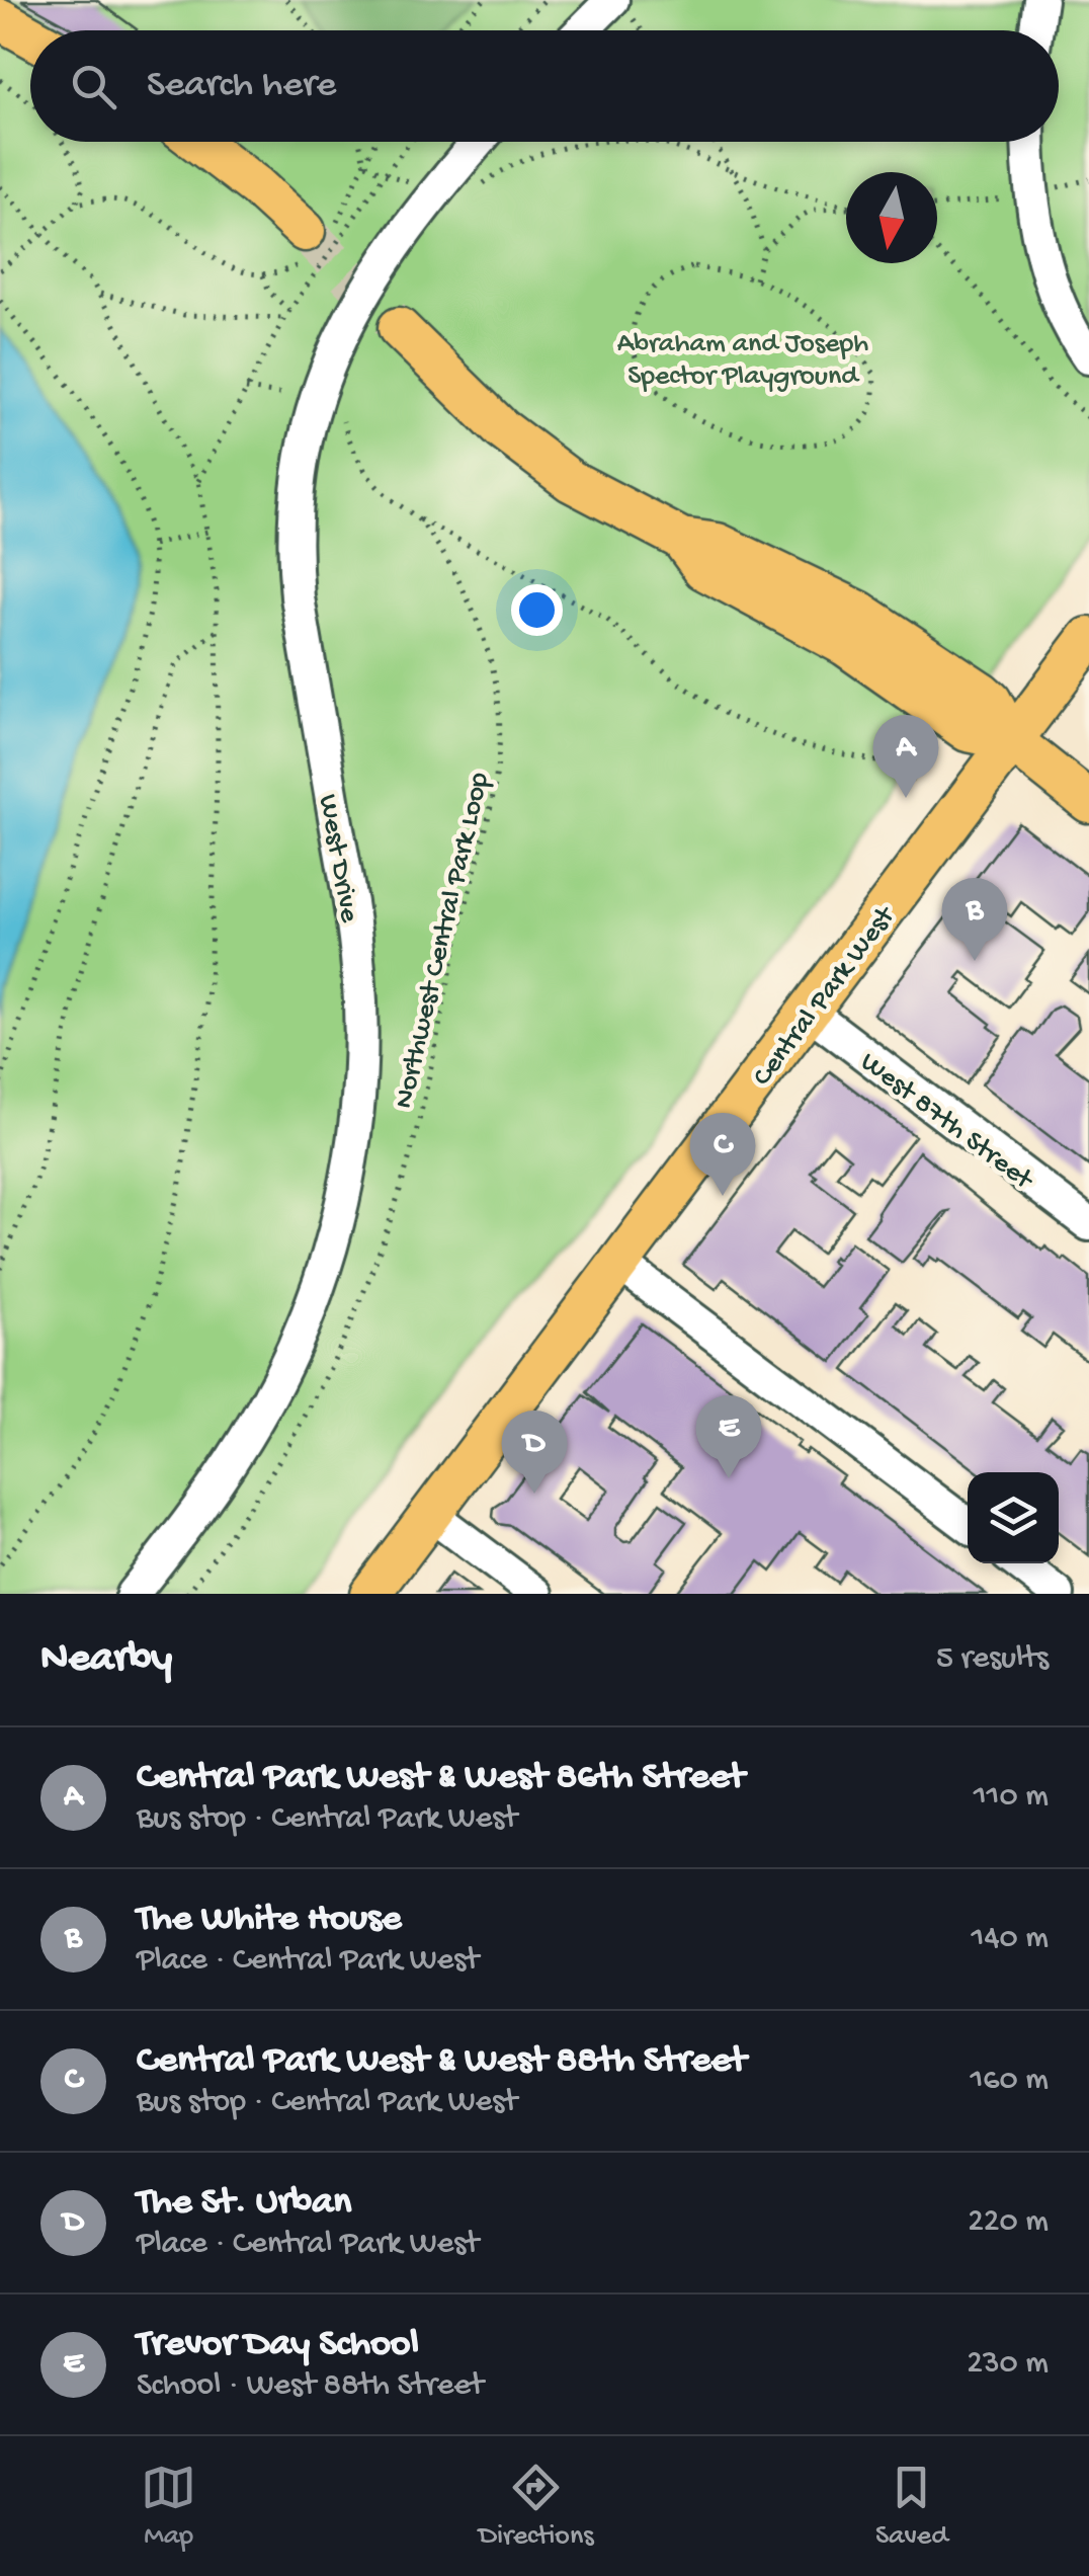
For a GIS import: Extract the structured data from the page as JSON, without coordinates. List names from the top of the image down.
{
  "streets": {
    "main road": ["Central Park West"],
    "street": ["West Drive", "West 87th Street"],
    "path": ["Northwest Central Park Loop"]
  },
  "crossings": [
    ["Central Park West", "West 87th Street"]
  ],
  "parks": ["Abraham and Joseph Spector Playground"],
  "north": "bottom",
  "page": {
    "search": "Search here",
    "pins": [
      "A",
      "B",
      "C",
      "E",
      "D"
    ],
    "heading": ["Nearby", "5 results"],
    "list": [
      {
        "mark": "A",
        "name": "Central Park West & West 86th Street",
        "note": "Bus stop · Central Park West",
        "value": "110 m"
      },
      {
        "mark": "B",
        "name": "The White House",
        "note": "Place · Central Park West",
        "value": "140 m"
      },
      {
        "mark": "C",
        "name": "Central Park West & West 88th Street",
        "note": "Bus stop · Central Park West",
        "value": "160 m"
      },
      {
        "mark": "D",
        "name": "The St. Urban",
        "note": "Place · Central Park West",
        "value": "220 m"
      },
      {
        "mark": "E",
        "name": "Trevor Day School",
        "note": "School · West 88th Street",
        "value": "230 m"
      }
    ],
    "nav": ["Map", "Directions", "Saved"]
  }
}
